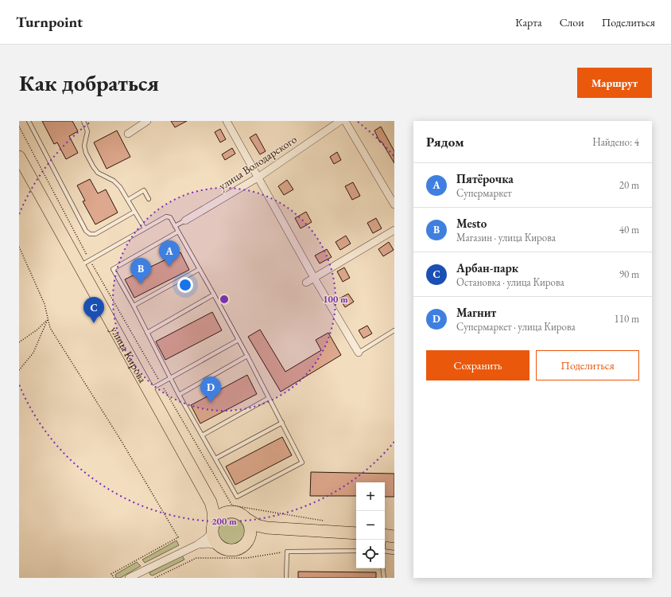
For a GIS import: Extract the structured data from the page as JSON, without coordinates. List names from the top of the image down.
{
  "streets": {
    "main road": ["улица Кирова"],
    "street": ["улица Володарского"]
  },
  "page": {
    "header": "Turnpoint",
    "nav": ["Карта", "Слои", "Поделиться"],
    "buttons": [
      "Маршрут",
      ["Сохранить", "Поделиться"]
    ],
    "title": "Как добраться",
    "heading": ["Рядом", "Найдено: 4"],
    "list": [
      {
        "mark": "A",
        "name": "Пятёрочка",
        "note": "Супермаркет",
        "value": "20 m"
      },
      {
        "mark": "B",
        "name": "Mesto",
        "note": "Магазин · улица Кирова",
        "value": "40 m"
      },
      {
        "mark": "C",
        "name": "Арбан-парк",
        "note": "Остановка · улица Кирова",
        "value": "90 m"
      },
      {
        "mark": "D",
        "name": "Магнит",
        "note": "Супермаркет · улица Кирова",
        "value": "110 m"
      }
    ],
    "pins": [
      "A",
      "B",
      "C",
      "D"
    ],
    "map_buttons": ["+", "−"]
  },
  "rings": ["100 m", "200 m"]
}
